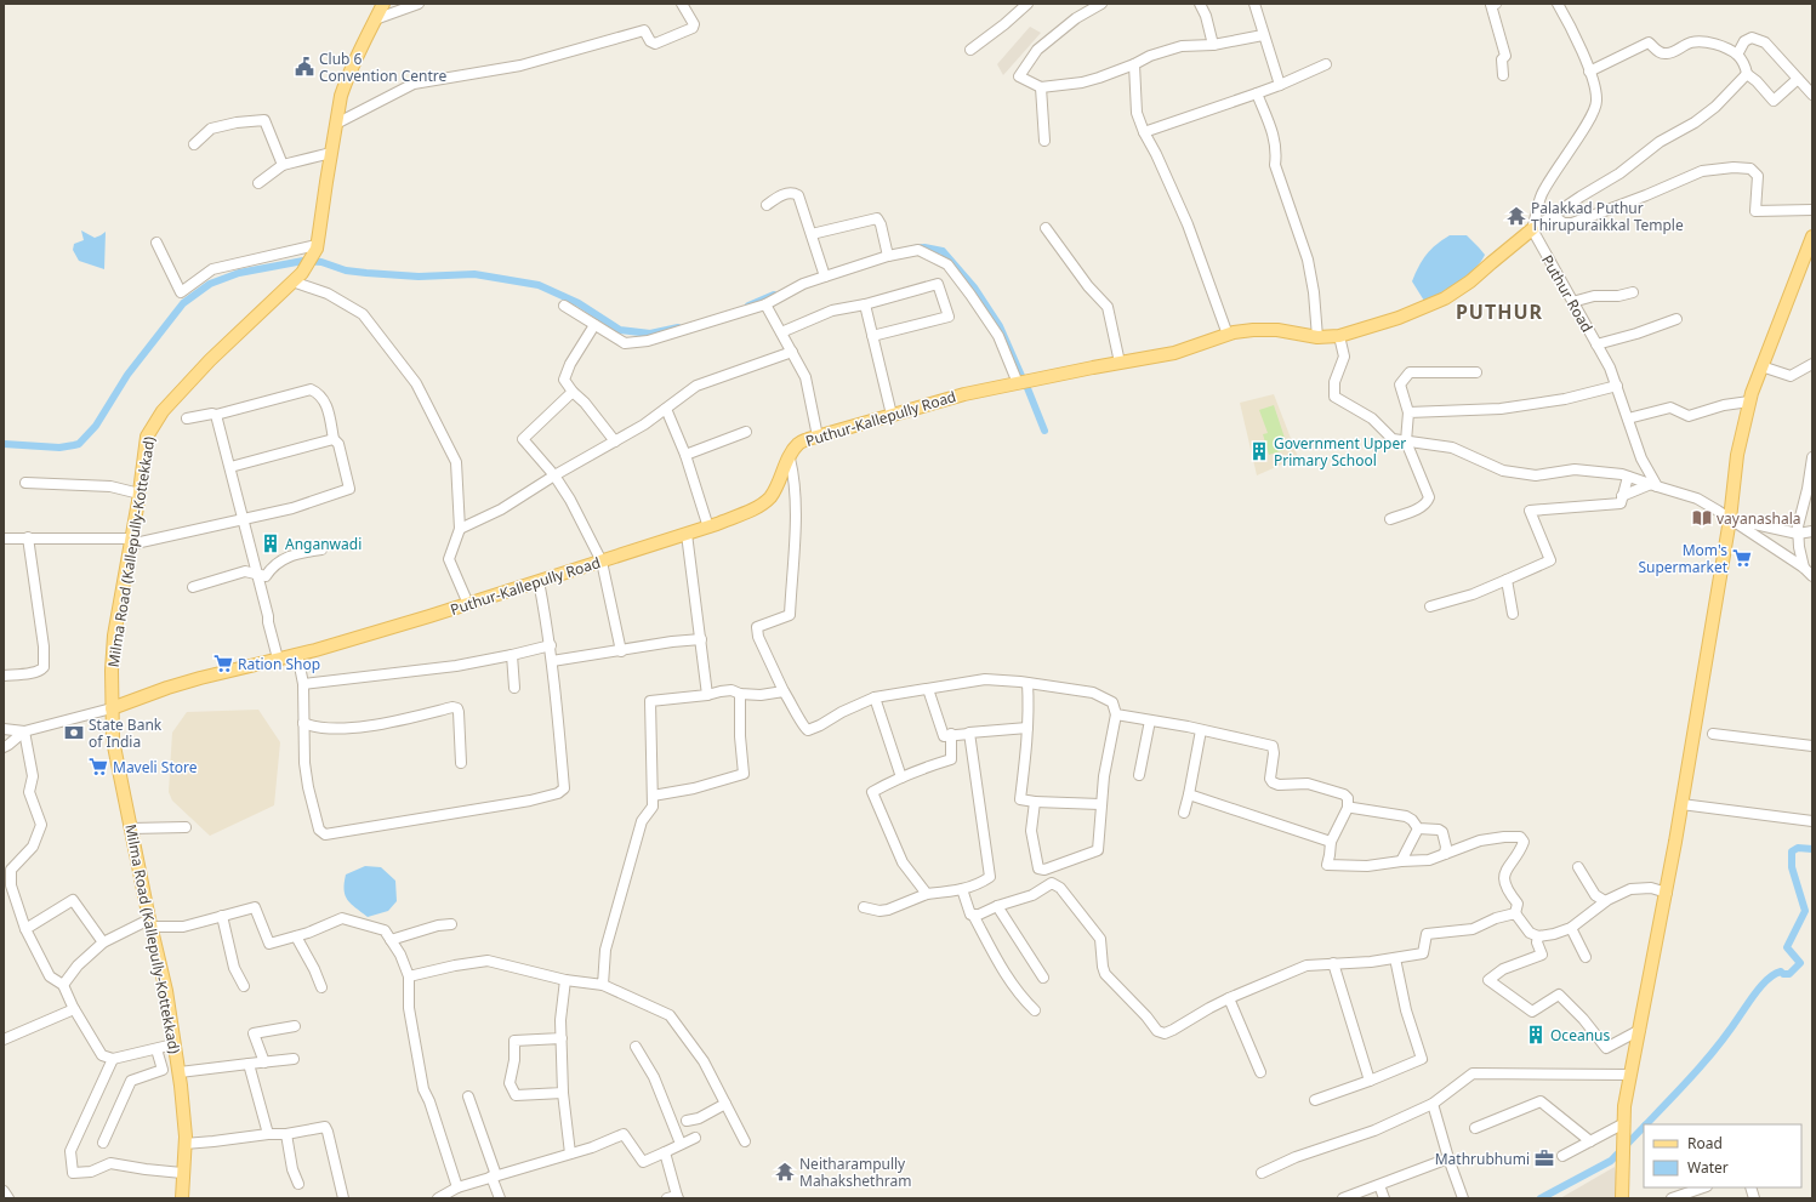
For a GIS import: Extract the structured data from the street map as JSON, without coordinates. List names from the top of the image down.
{
  "streets": {
    "main road": ["Puthur-Kallepully Road", "Milma Road (Kallepully-Kottekkad)"],
    "street": ["Puthur Road"]
  },
  "crossings": [
    ["Puthur Road", "Puthur-Kallepully Road"],
    ["Puthur-Kallepully Road", "Milma Road (Kallepully-Kottekkad)"]
  ],
  "districts": ["PUTHUR"],
  "places": {
    "public building": ["Club 6 Convention Centre"],
    "temple": ["Palakkad Puthur Thirupuraikkal Temple", "Neitharampully Mahakshethram"],
    "building": ["Government Upper Primary School", "Anganwadi", "Oceanus"],
    "library": ["vayanashala"],
    "supermarket": ["Mom's Supermarket", "Ration Shop", "Maveli Store"],
    "bank": ["State Bank of India"],
    "office": ["Mathrubhumi"]
  },
  "legend": ["Road", "Water"]
}
